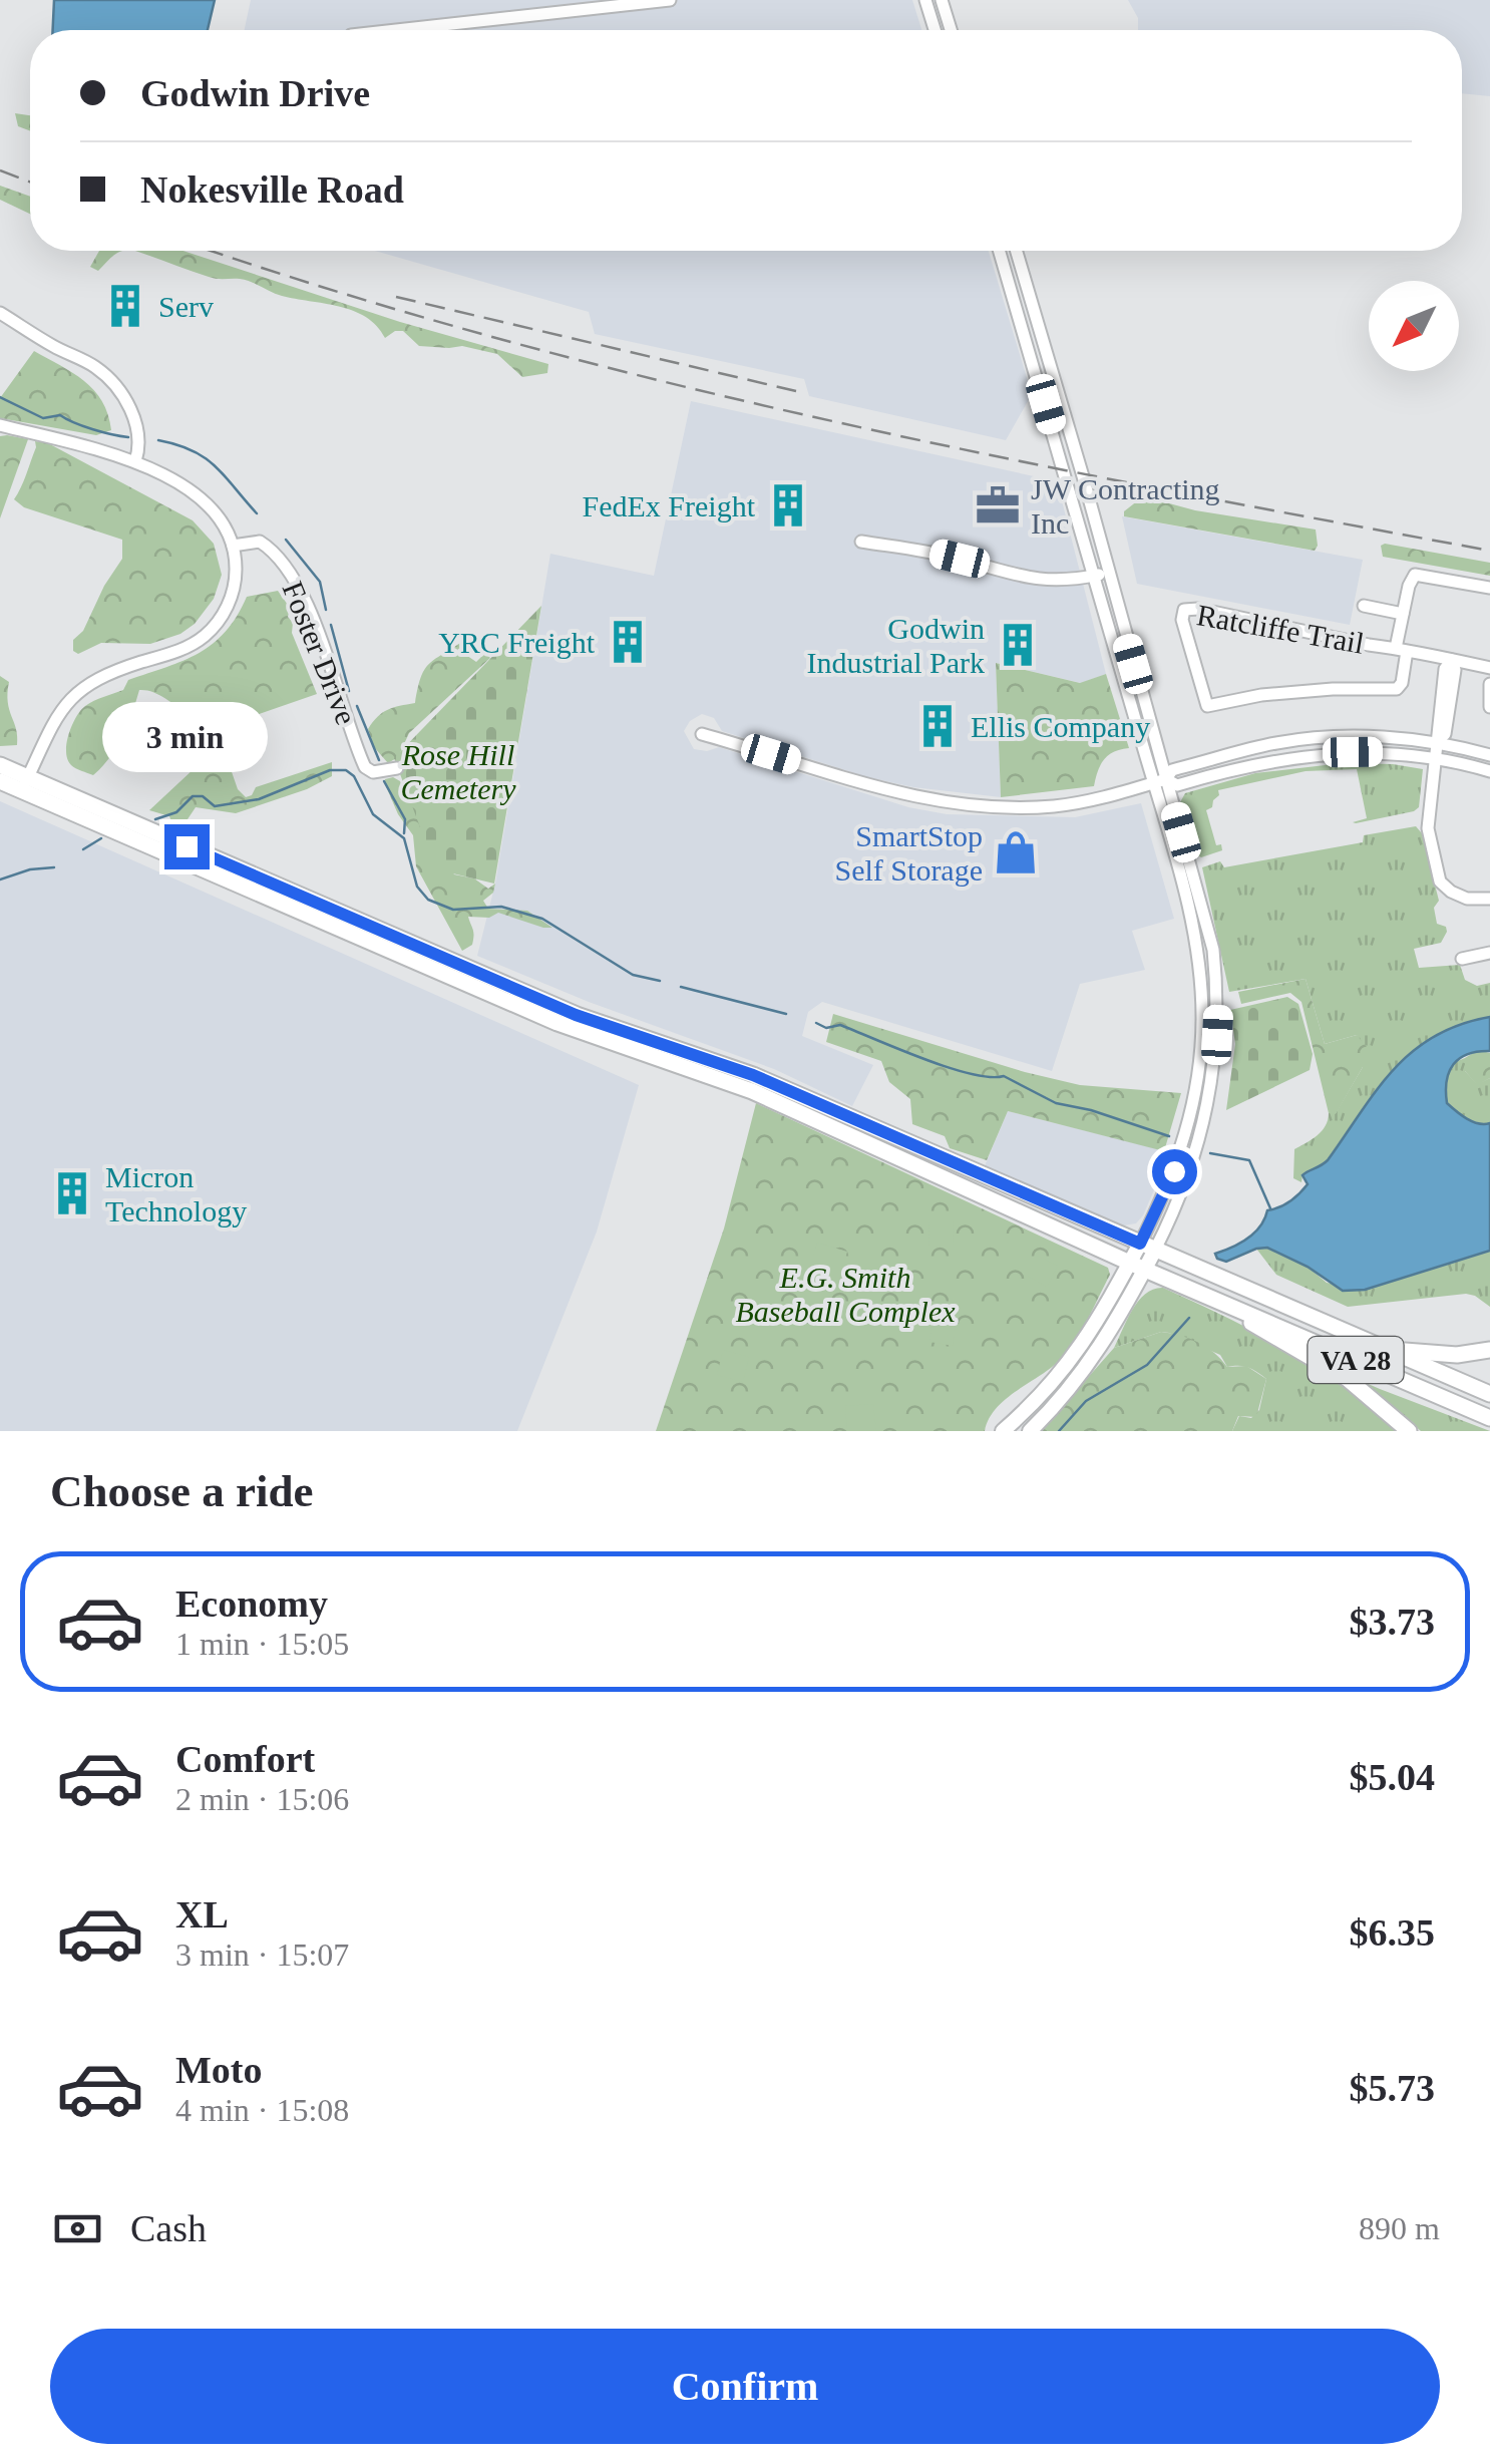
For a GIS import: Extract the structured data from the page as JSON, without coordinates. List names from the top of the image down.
{
  "streets": {
    "highway": ["VA 28"],
    "street": ["Ratcliffe Trail", "Foster Drive"]
  },
  "parks": ["Rose Hill Cemetery", "E.G. Smith Baseball Complex"],
  "places": {
    "building": [
      "Serv",
      "FedEx Freight",
      "YRC Freight",
      "Godwin Industrial Park",
      "Ellis Company",
      "Micron Technology"
    ],
    "office": ["JW Contracting Inc"],
    "shop": ["SmartStop Self Storage"]
  },
  "north": "bottom left",
  "page": {
    "banner": ["Godwin Drive", "Nokesville Road"],
    "bubble": "3 min",
    "heading": "Choose a ride",
    "list": [
      {
        "name": "Economy",
        "note": "1 min · 15:05",
        "value": "$3.73"
      },
      {
        "name": "Comfort",
        "note": "2 min · 15:06",
        "value": "$5.04"
      },
      {
        "name": "XL",
        "note": "3 min · 15:07",
        "value": "$6.35"
      },
      {
        "name": "Moto",
        "note": "4 min · 15:08",
        "value": "$5.73"
      }
    ],
    "pay": ["Cash", "890 m"],
    "buttons": "Confirm"
  }
}
